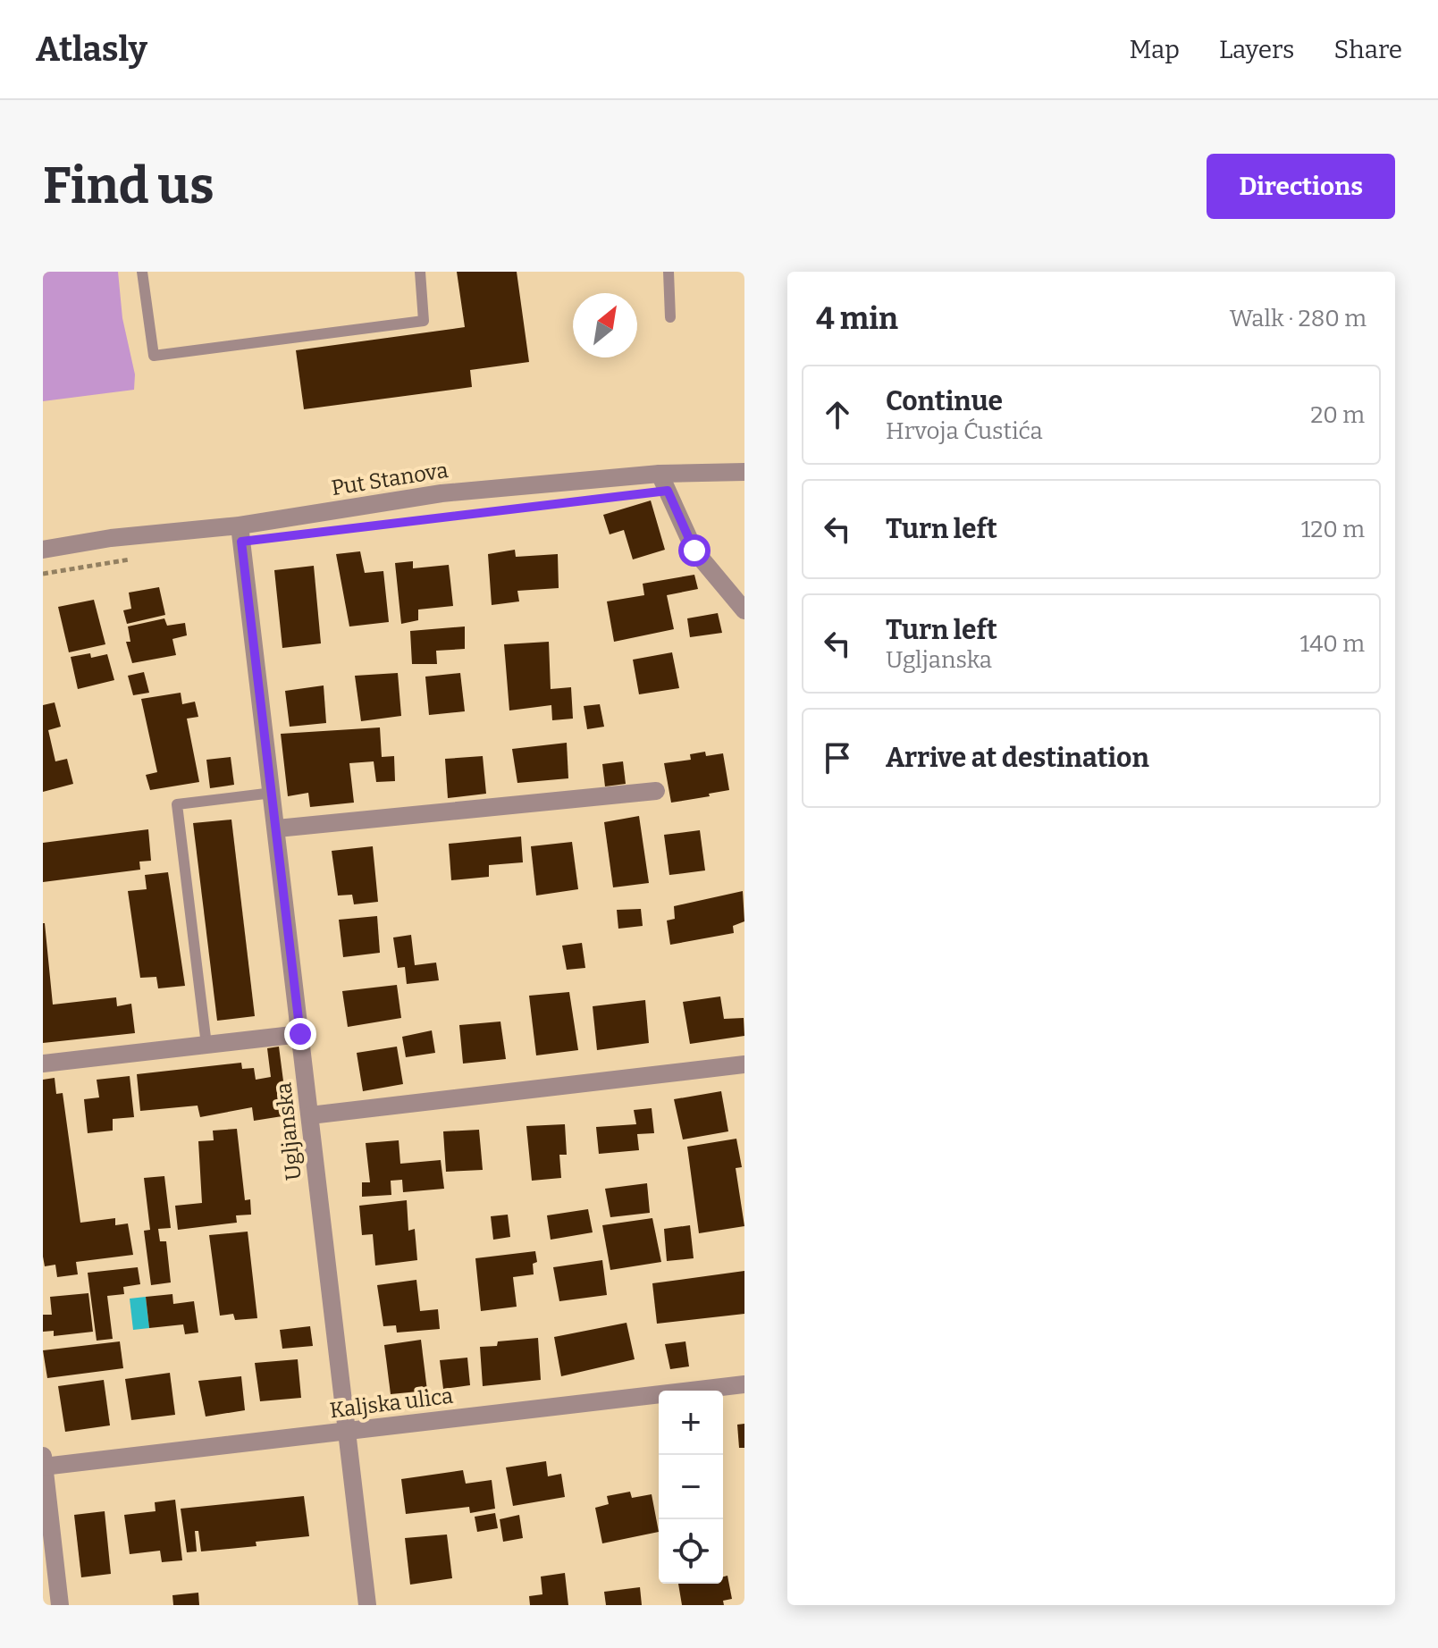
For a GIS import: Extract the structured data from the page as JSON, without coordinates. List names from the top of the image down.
{
  "streets": {
    "street": ["Put Stanova", "Ugljanska", "Kaljska ulica"]
  },
  "crossings": [
    ["Put Stanova", "Ugljanska"],
    ["Ugljanska", "Kaljska ulica"]
  ],
  "north": "top right",
  "page": {
    "header": "Atlasly",
    "nav": ["Map", "Layers", "Share"],
    "buttons": "Directions",
    "title": "Find us",
    "heading": ["4 min", "Walk · 280 m"],
    "list": [
      ["Continue", "Hrvoja Ćustića", "20 m"],
      ["Turn left", "120 m"],
      ["Turn left", "Ugljanska", "140 m"],
      "Arrive at destination"
    ],
    "map_buttons": ["+", "−"]
  }
}
